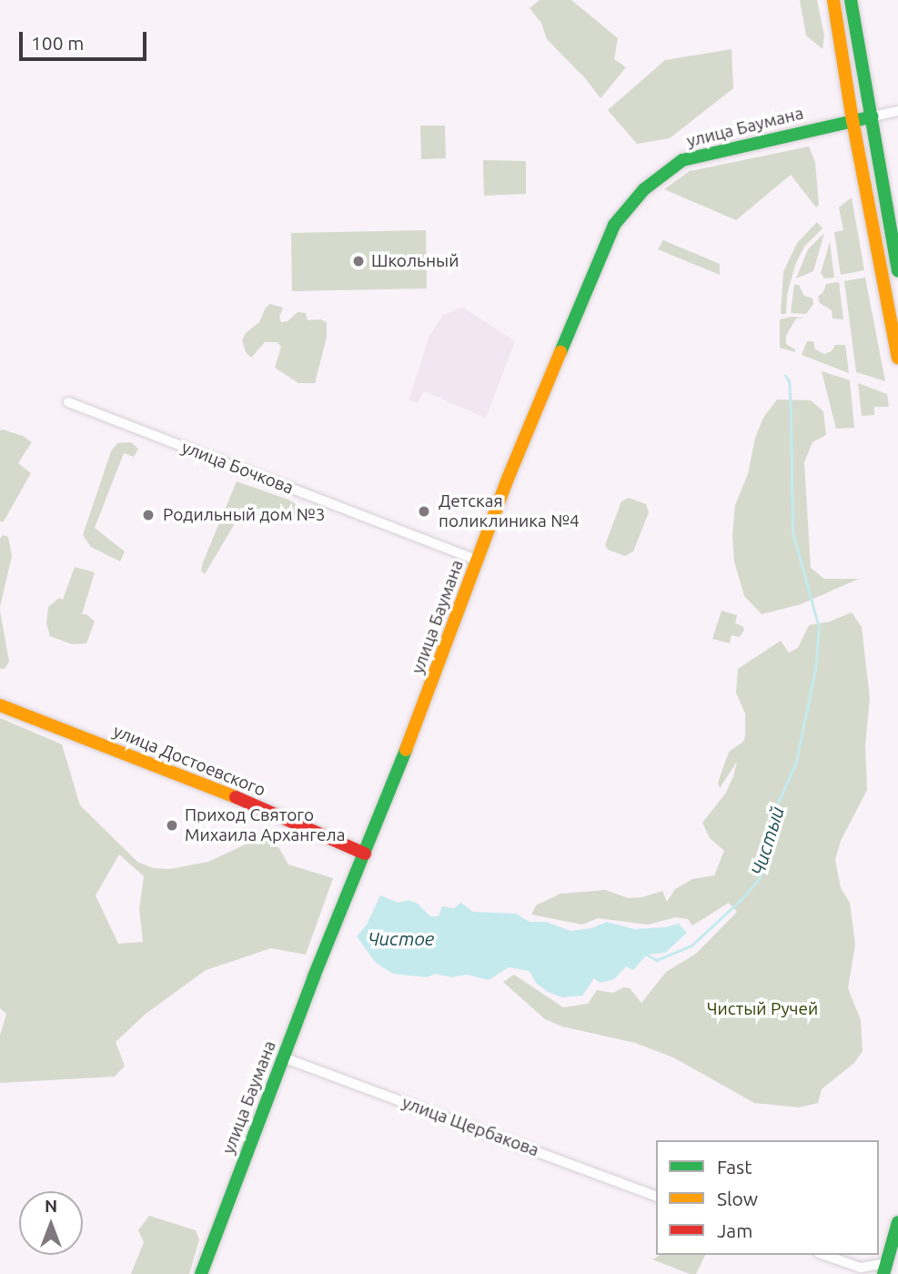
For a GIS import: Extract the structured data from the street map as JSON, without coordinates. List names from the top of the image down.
{
  "streets": {
    "street": [
      "улица Баумана",
      "улица Бочкова",
      "улица Достоевского",
      "улица Щербакова"
    ]
  },
  "crossings": [
    ["улица Баумана", "улица Бочкова"],
    ["улица Баумана", "улица Достоевского"],
    ["улица Баумана", "улица Щербакова"]
  ],
  "water": ["Чистый", "Чистое"],
  "parks": ["Чистый Ручей"],
  "places": [
    "Школьный",
    "Детская поликлиника №4",
    "Родильный дом №3",
    "Приход Святого Михаила Архангела"
  ],
  "legend": ["Fast", "Slow", "Jam"],
  "scale_bar": "100 m",
  "north": "top"
}
